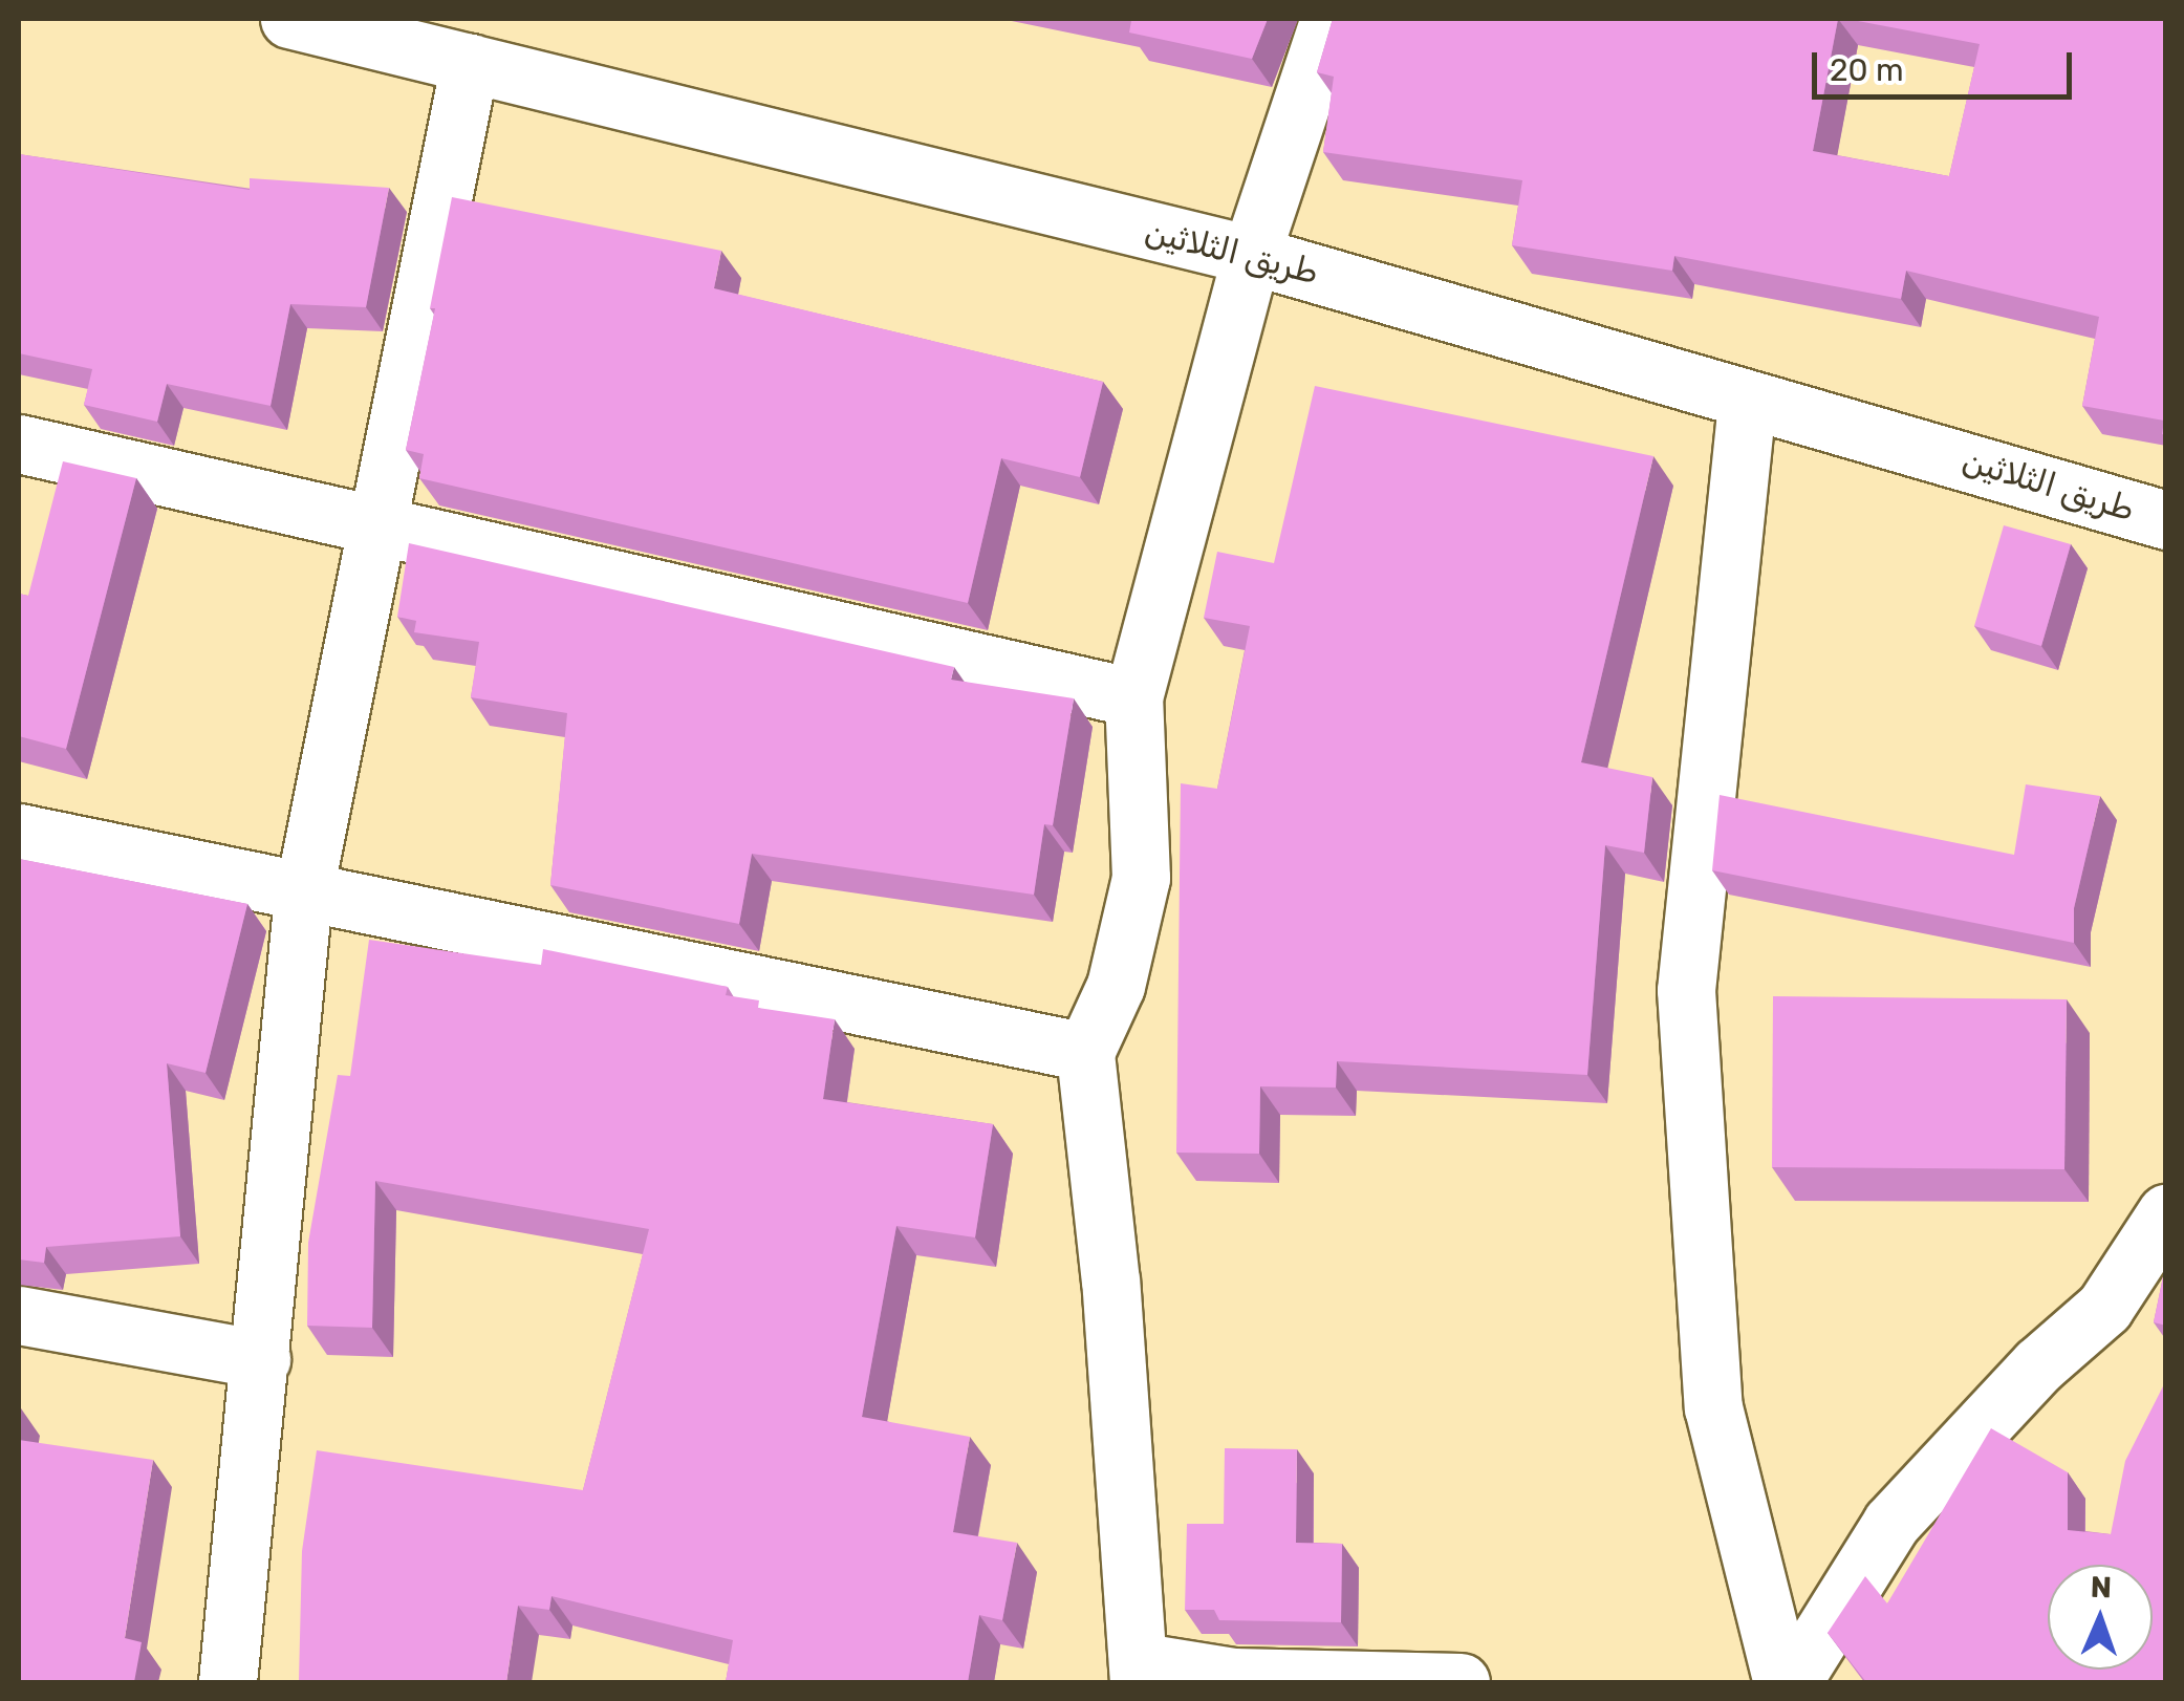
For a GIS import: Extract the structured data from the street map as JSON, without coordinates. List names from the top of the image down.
{
  "streets": {
    "street": ["طريق الثلاثين"]
  },
  "scale_bar": "20 m",
  "north": "top"
}
